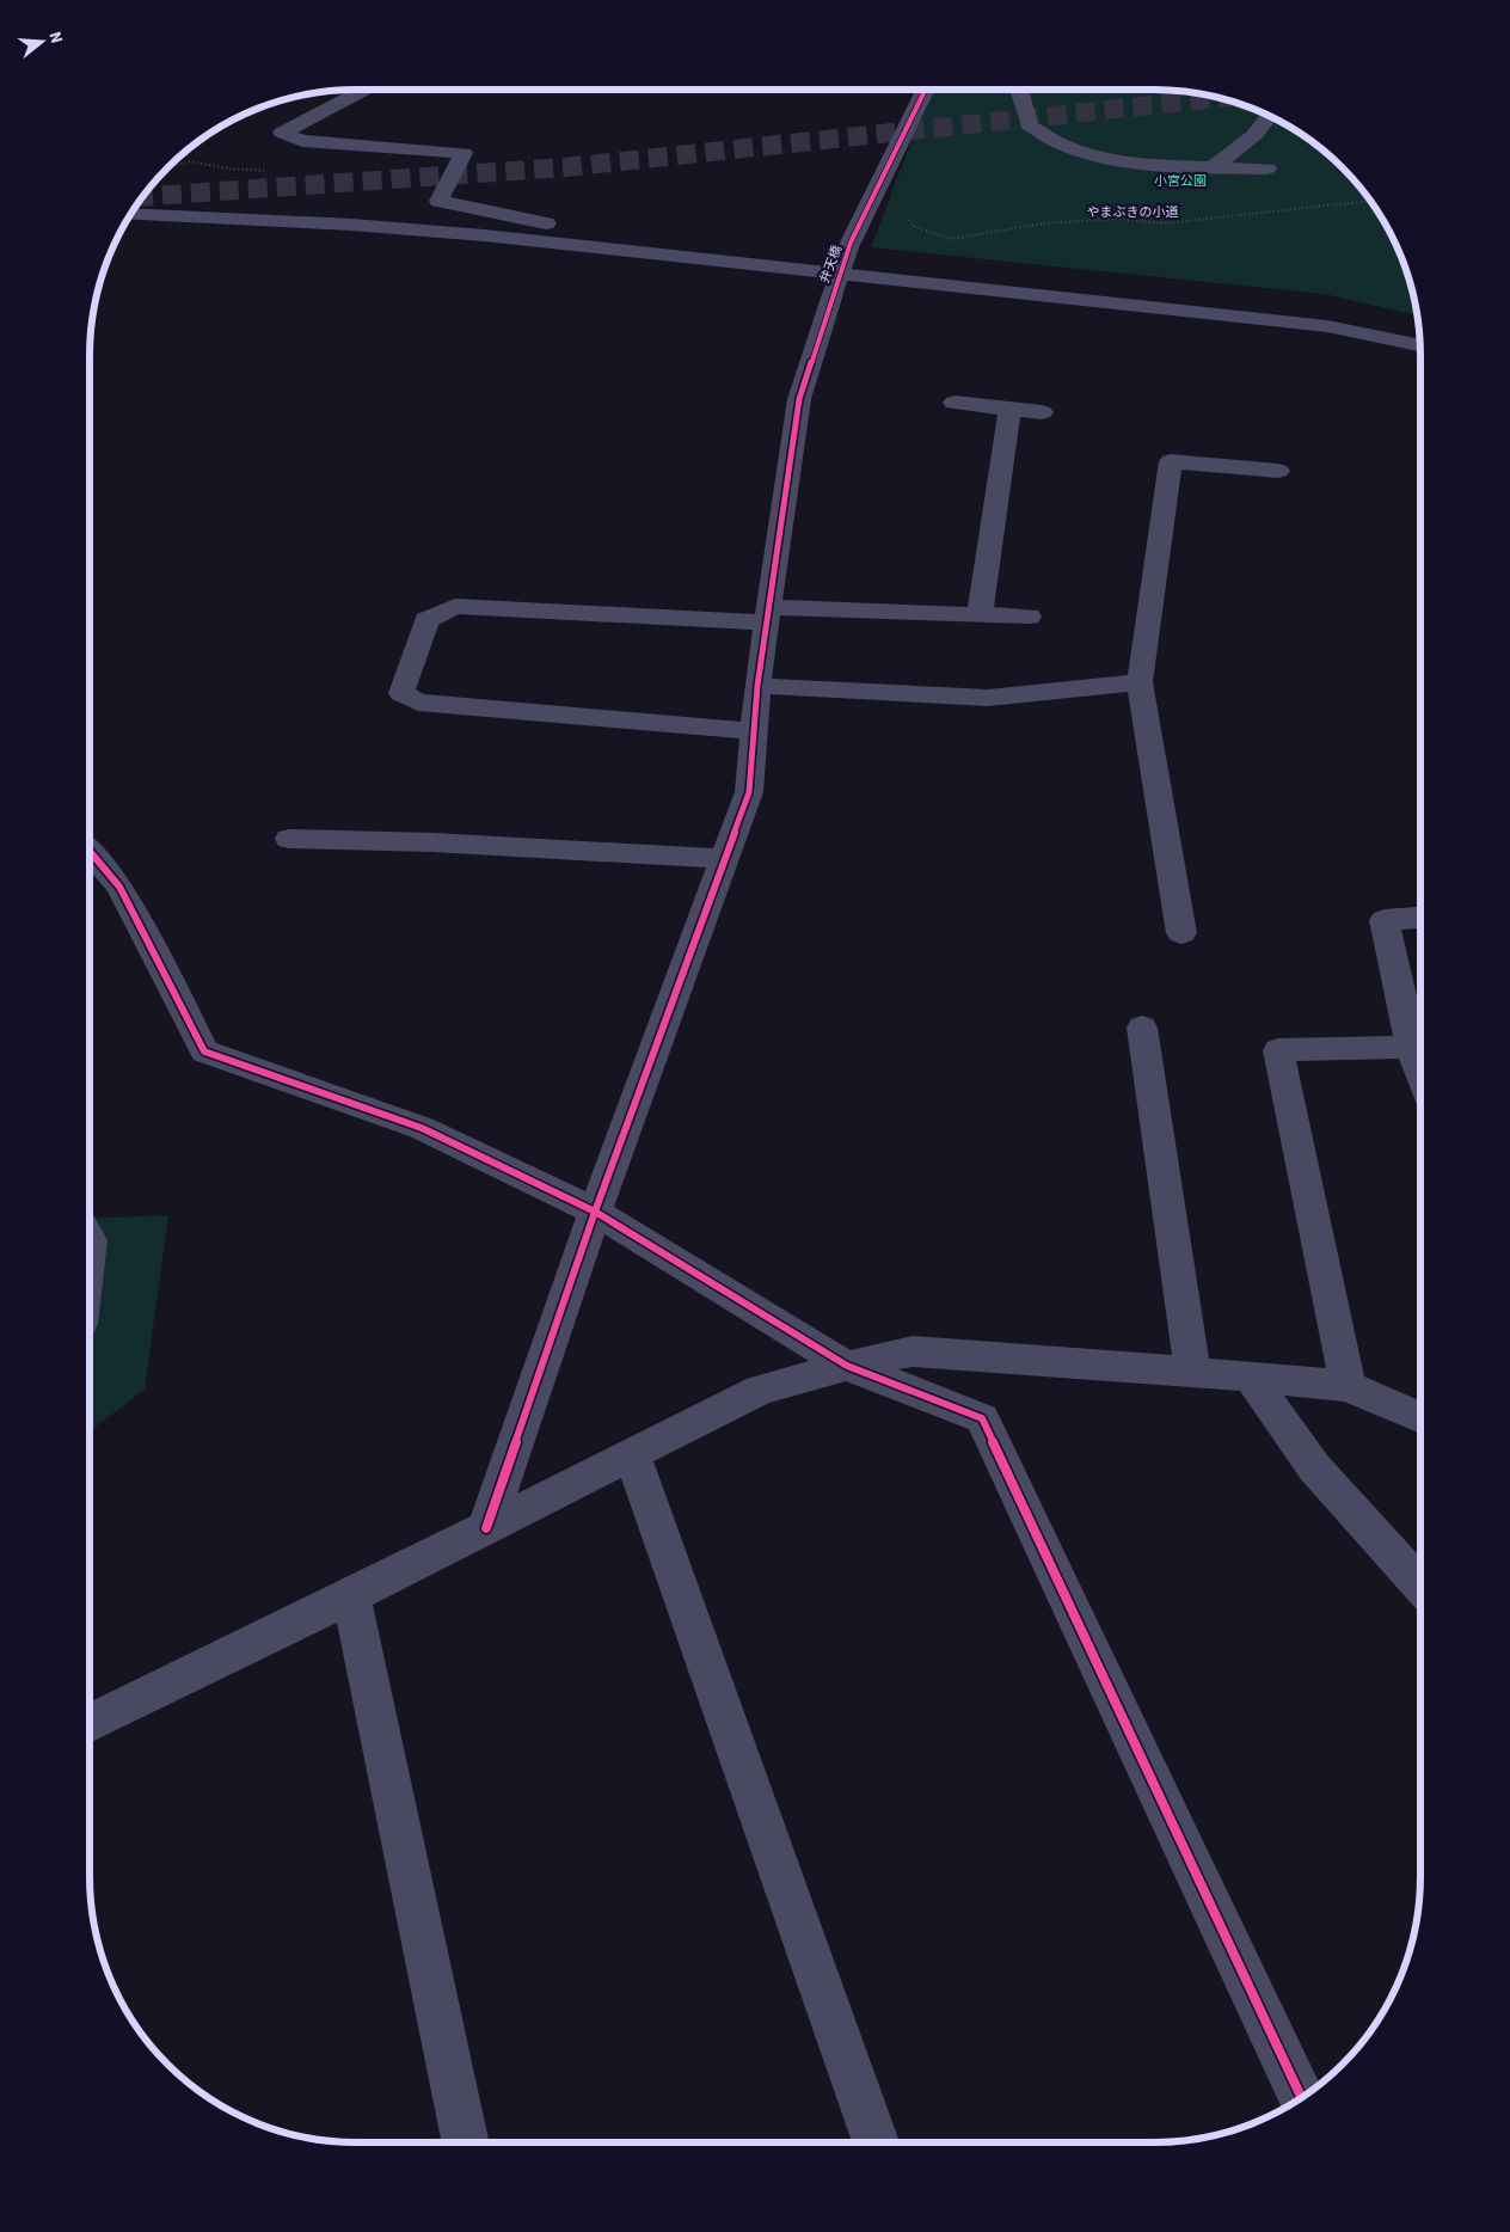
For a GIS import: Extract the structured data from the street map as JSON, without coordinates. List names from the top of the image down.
{
  "streets": {
    "street": ["弁天橋"],
    "path": ["やまぶきの小道"]
  },
  "parks": ["小宮公園"],
  "north": "right"
}
